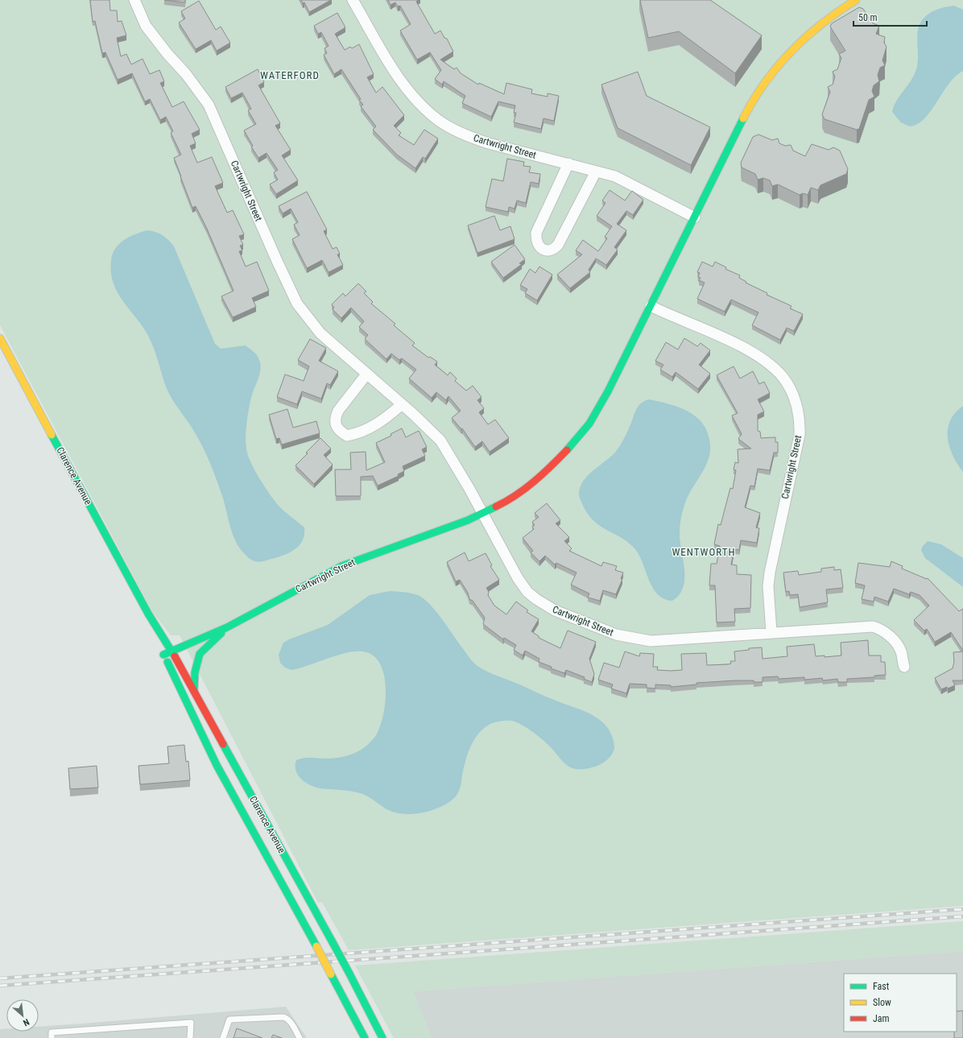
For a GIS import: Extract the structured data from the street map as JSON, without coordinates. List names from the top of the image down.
{
  "streets": {
    "street": ["Cartwright Street", "Clarence Avenue"]
  },
  "crossings": [
    ["Cartwright Street", "Clarence Avenue"]
  ],
  "districts": ["WATERFORD", "WENTWORTH"],
  "legend": ["Fast", "Slow", "Jam"],
  "scale_bar": "50 m",
  "north": "bottom right"
}
